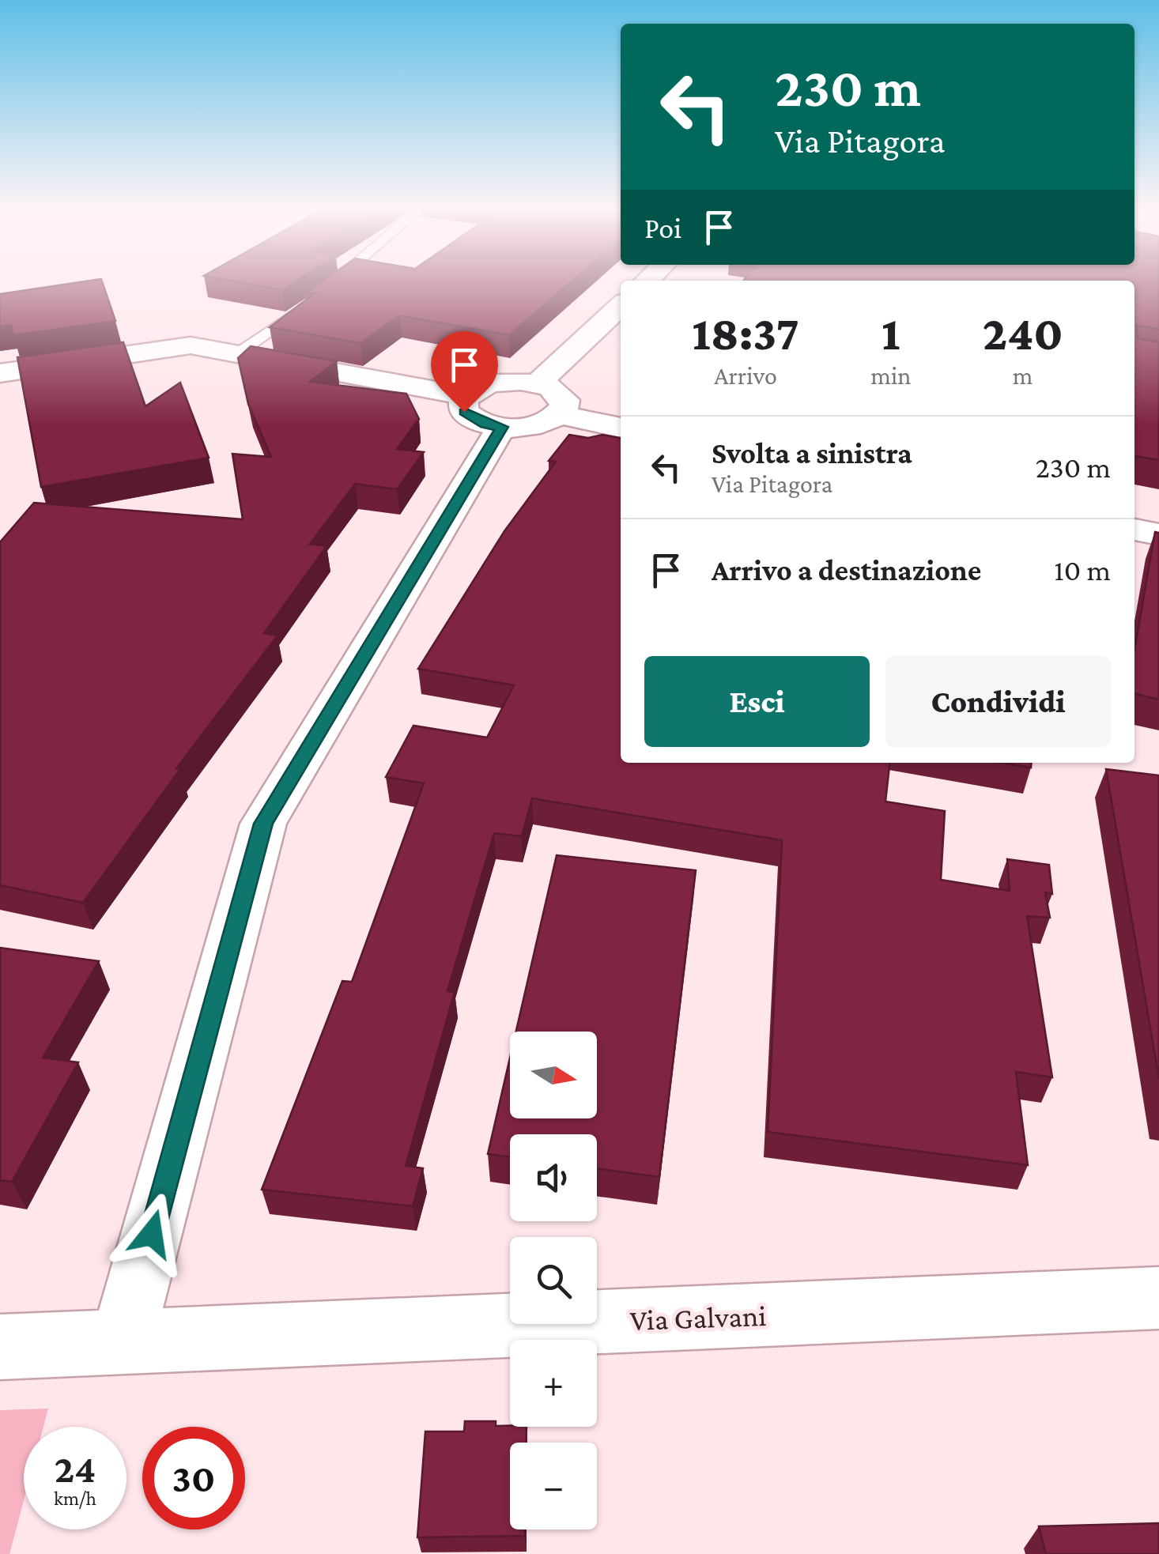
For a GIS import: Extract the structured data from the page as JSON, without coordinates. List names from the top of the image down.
{
  "streets": {
    "street": ["Via Galvani"]
  },
  "north": "right",
  "page": {
    "turn": ["230 m", "Via Pitagora"],
    "then": "Poi",
    "eta": [
      "18:37",
      "Arrivo",
      "1",
      "min",
      "240",
      "m"
    ],
    "list": [
      {
        "name": "Svolta a sinistra",
        "note": "Via Pitagora",
        "value": "230 m"
      },
      {
        "name": "Arrivo a destinazione",
        "value": "10 m"
      }
    ],
    "buttons": ["Esci", "Condividi"],
    "map_buttons": ["+", "−"],
    "speed": "24 km/h",
    "limit": "30"
  }
}
